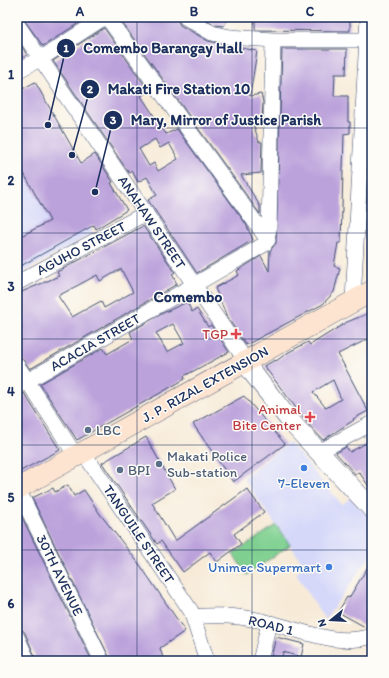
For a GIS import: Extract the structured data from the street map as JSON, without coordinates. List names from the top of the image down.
{
  "streets": {
    "main road": ["J. P. RIZAL EXTENSION"],
    "street": [
      "ANAHAW STREET",
      "AGUHO STREET",
      "ACACIA STREET",
      "TANGUILE STREET",
      "30TH AVENUE",
      "ROAD 1"
    ]
  },
  "crossings": [
    ["ANAHAW STREET", "AGUHO STREET"],
    ["ANAHAW STREET", "ACACIA STREET"],
    ["ANAHAW STREET", "J. P. RIZAL EXTENSION"],
    ["ACACIA STREET", "TANGUILE STREET"],
    ["J. P. RIZAL EXTENSION", "TANGUILE STREET"],
    ["J. P. RIZAL EXTENSION", "30TH AVENUE"],
    ["TANGUILE STREET", "ROAD 1"]
  ],
  "districts": ["Comembo"],
  "places": {
    "other": [
      "Comembo Barangay Hall",
      "Makati Fire Station 10",
      "Mary, Mirror of Justice Parish",
      "LBC",
      "Makati Police Sub-station",
      "7-Eleven",
      "BPI",
      "Unimec Supermart"
    ],
    "health": ["TGP", "Animal Bite Center"]
  },
  "north": "left",
  "grid": {
    "columns": ["A", "B", "C"],
    "rows": [
      "1",
      "2",
      "3",
      "4",
      "5",
      "6"
    ]
  }
}
